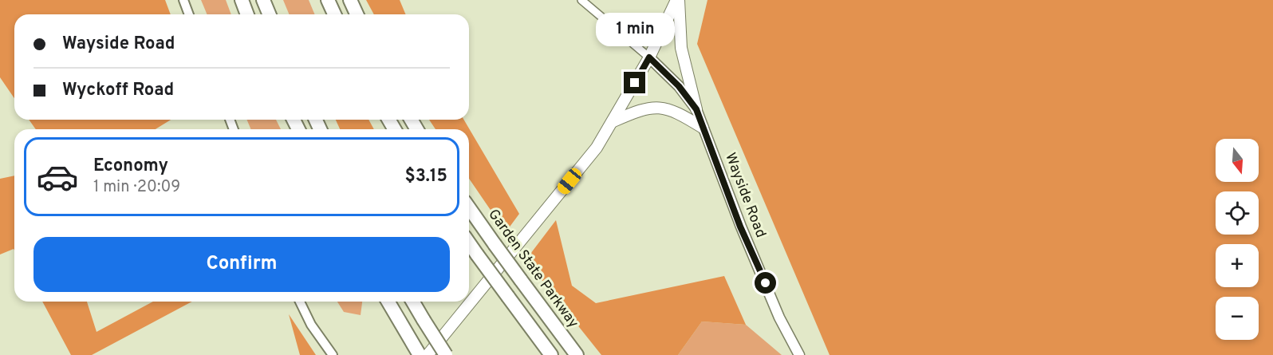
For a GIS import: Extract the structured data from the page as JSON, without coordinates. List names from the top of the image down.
{
  "streets": {
    "highway": ["Garden State Parkway"],
    "main road": ["Wayside Road"]
  },
  "north": "bottom",
  "page": {
    "bubble": "1 min",
    "banner": ["Wayside Road", "Wyckoff Road"],
    "list": [
      {
        "name": "Economy",
        "note": "1 min · 20:09",
        "value": "$3.15"
      }
    ],
    "map_buttons": ["+", "−"],
    "buttons": "Confirm"
  }
}
